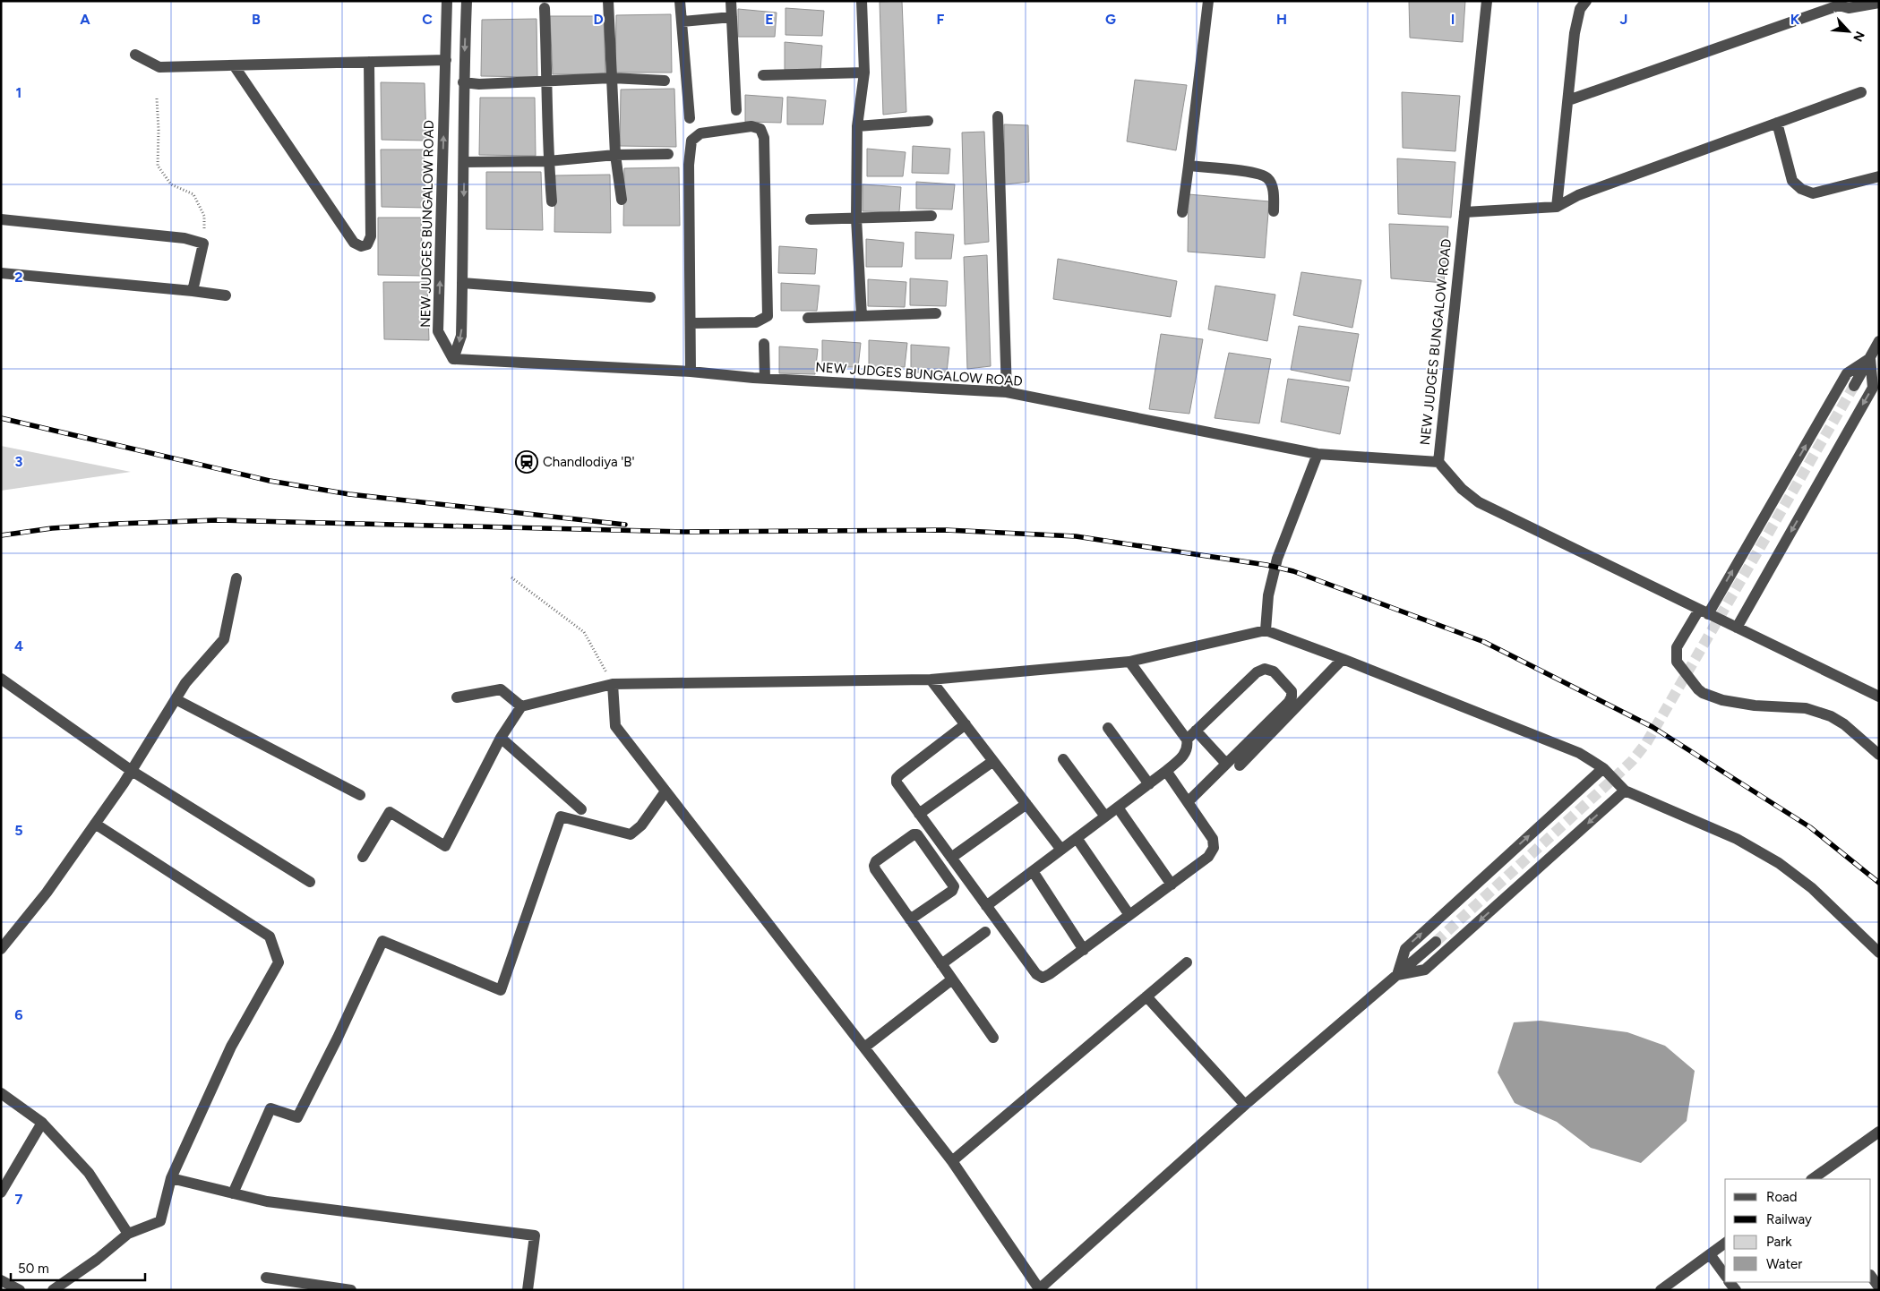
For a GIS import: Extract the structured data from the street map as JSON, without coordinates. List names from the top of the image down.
{
  "streets": {
    "street": ["NEW JUDGES BUNGALOW ROAD"]
  },
  "places": {
    "station": ["Chandlodiya 'B'"]
  },
  "legend": [
    "Road",
    "Railway",
    "Park",
    "Water"
  ],
  "scale_bar": "50 m",
  "north": "bottom right",
  "grid": {
    "columns": [
      "A",
      "B",
      "C",
      "D",
      "E",
      "F",
      "G",
      "H",
      "I",
      "J",
      "K"
    ],
    "rows": [
      "1",
      "2",
      "3",
      "4",
      "5",
      "6",
      "7"
    ]
  }
}
